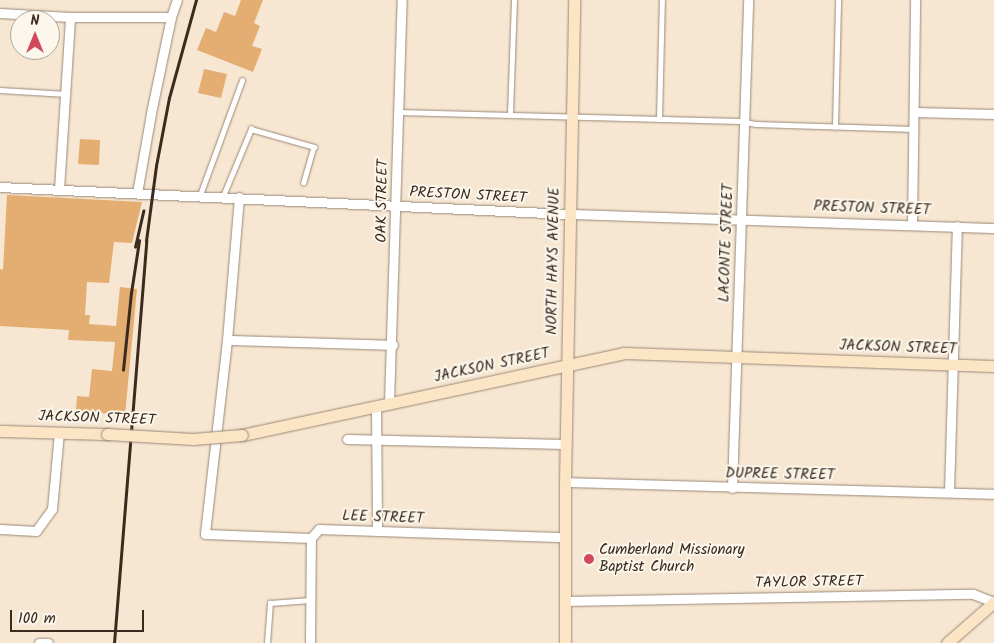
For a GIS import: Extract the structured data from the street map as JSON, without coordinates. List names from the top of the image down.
{
  "streets": {
    "street": [
      "PRESTON STREET",
      "OAK STREET",
      "LACONTE STREET",
      "NORTH HAYS AVENUE",
      "JACKSON STREET",
      "DUPREE STREET",
      "LEE STREET",
      "TAYLOR STREET"
    ]
  },
  "crossings": [
    ["PRESTON STREET", "OAK STREET"],
    ["PRESTON STREET", "LACONTE STREET"],
    ["PRESTON STREET", "NORTH HAYS AVENUE"],
    ["OAK STREET", "JACKSON STREET"],
    ["LACONTE STREET", "JACKSON STREET"],
    ["LACONTE STREET", "DUPREE STREET"],
    ["NORTH HAYS AVENUE", "JACKSON STREET"],
    ["NORTH HAYS AVENUE", "DUPREE STREET"],
    ["NORTH HAYS AVENUE", "LEE STREET"],
    ["NORTH HAYS AVENUE", "TAYLOR STREET"]
  ],
  "places": ["Cumberland Missionary Baptist Church"],
  "scale_bar": "100 m",
  "north": "top"
}
